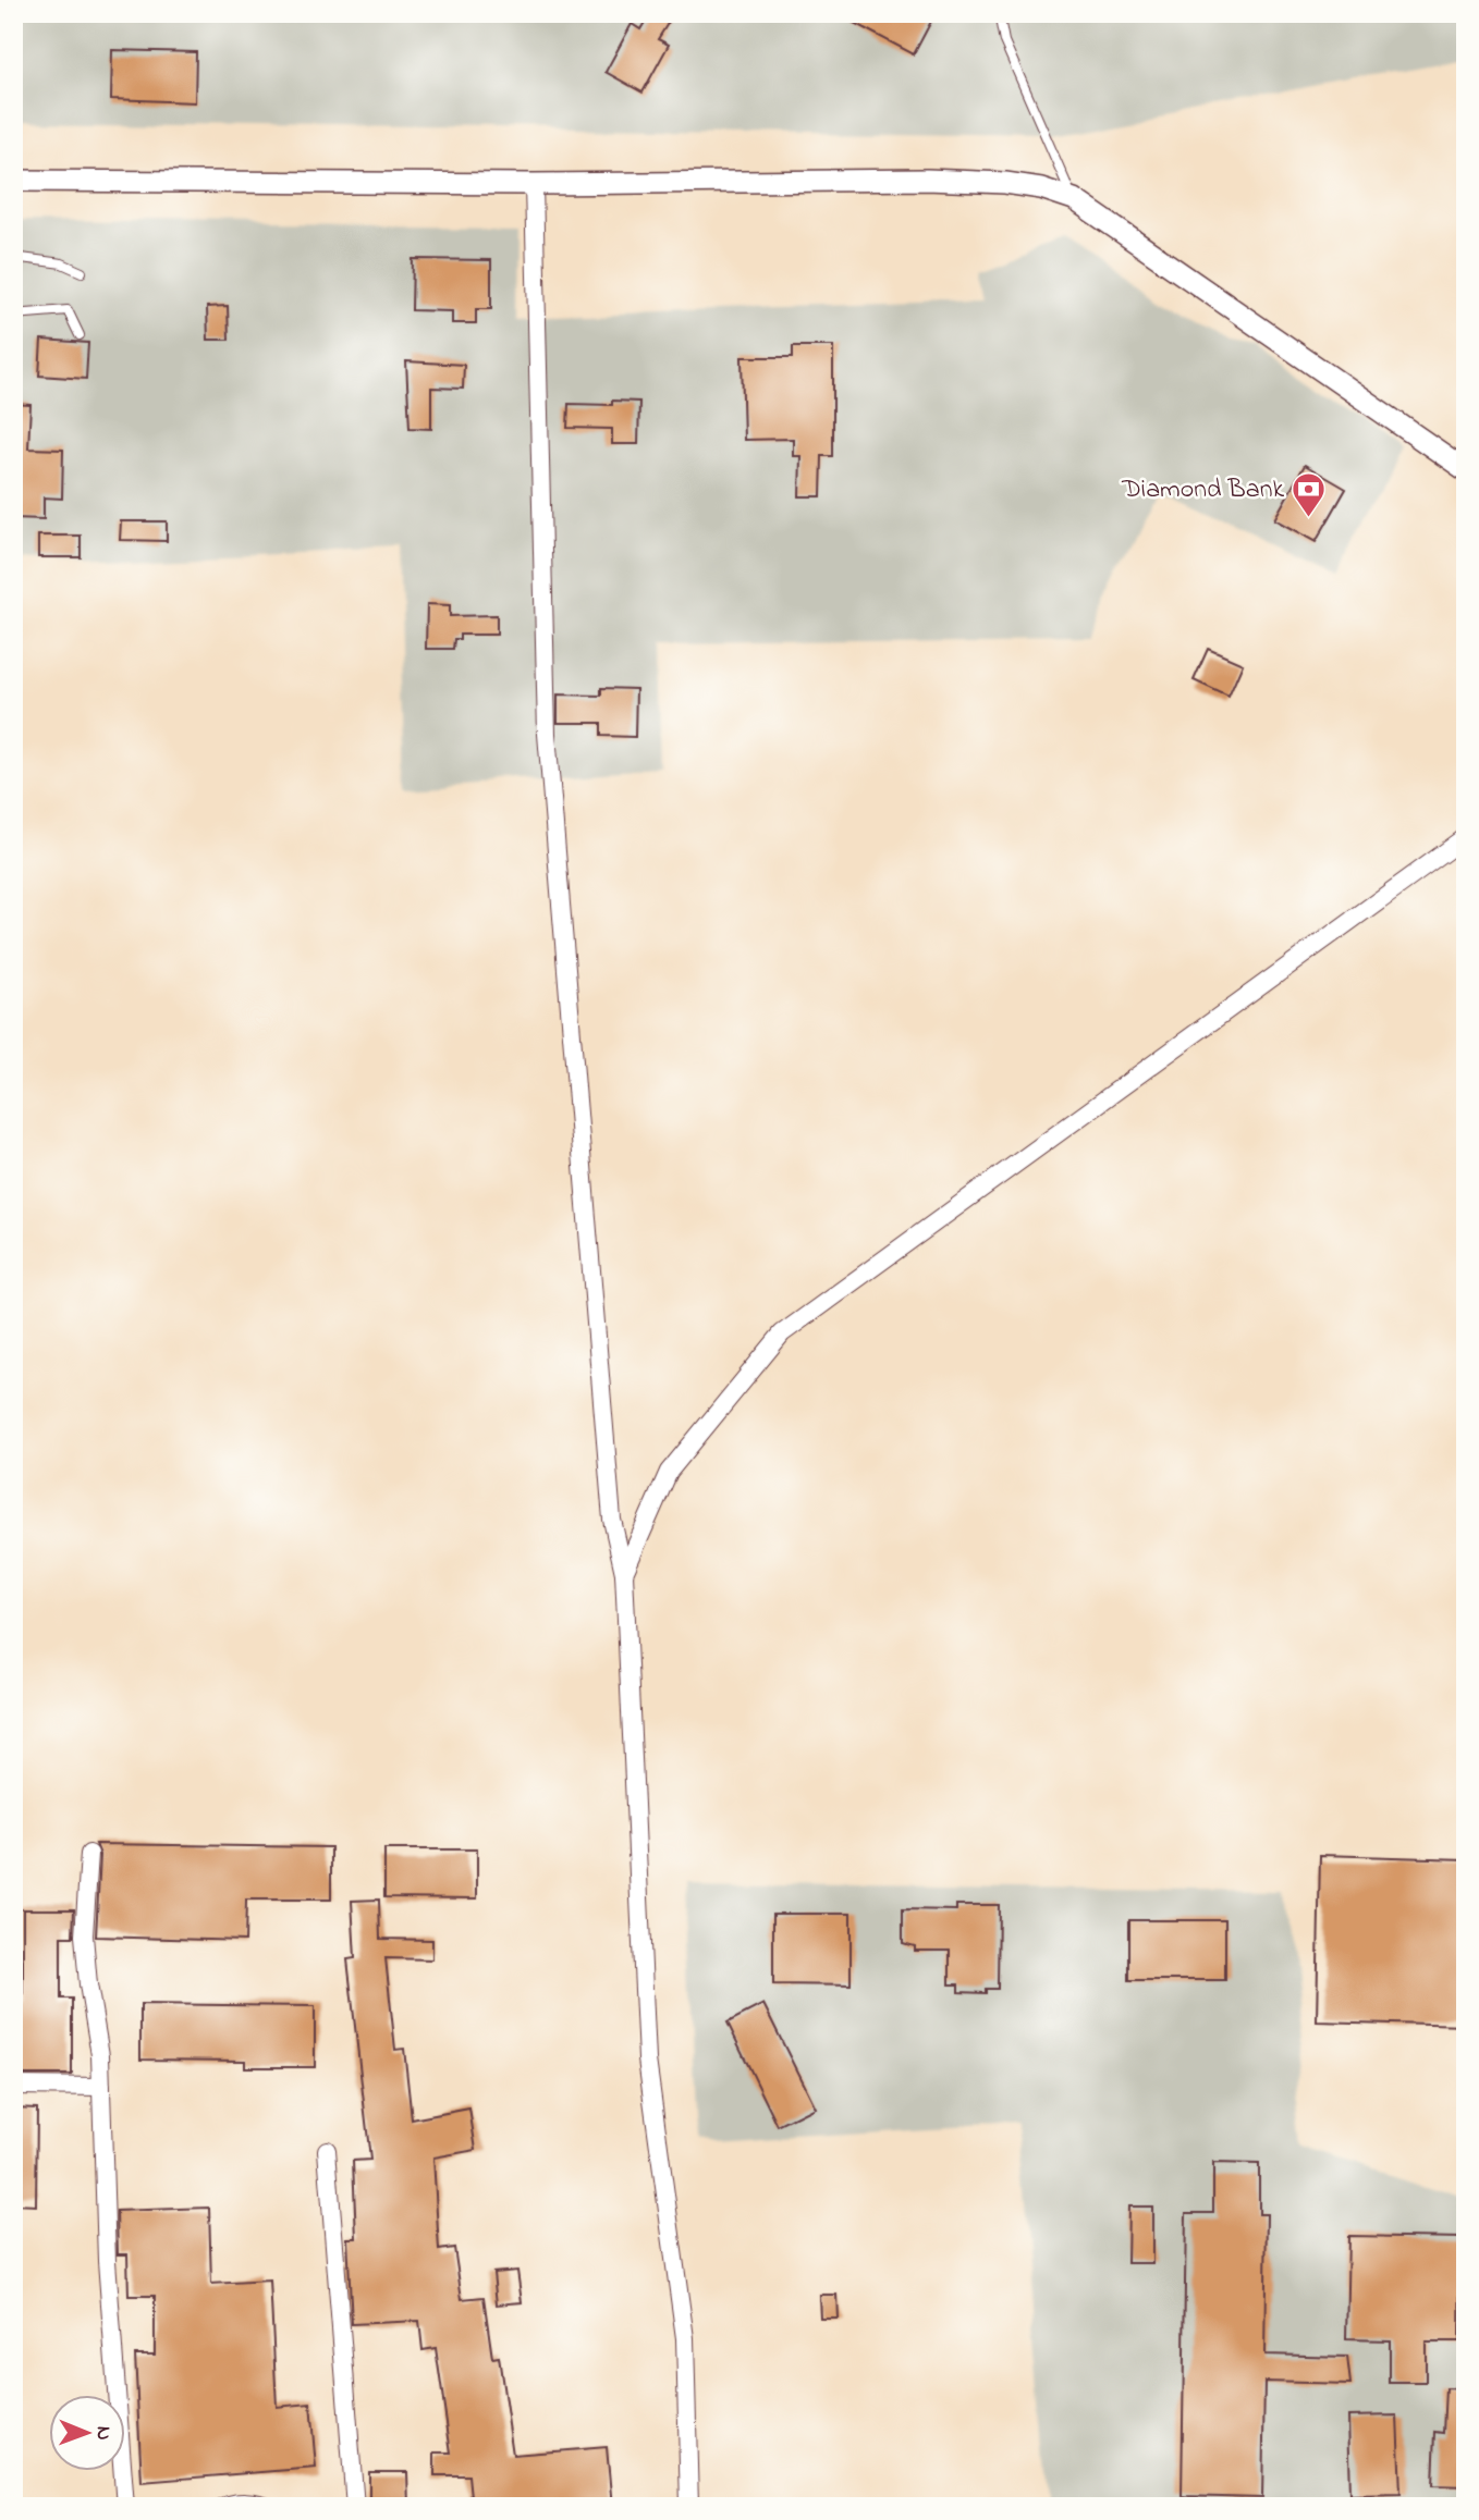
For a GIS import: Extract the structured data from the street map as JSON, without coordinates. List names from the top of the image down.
{
  "places": {
    "bank": ["Diamond Bank"]
  },
  "north": "right"
}
